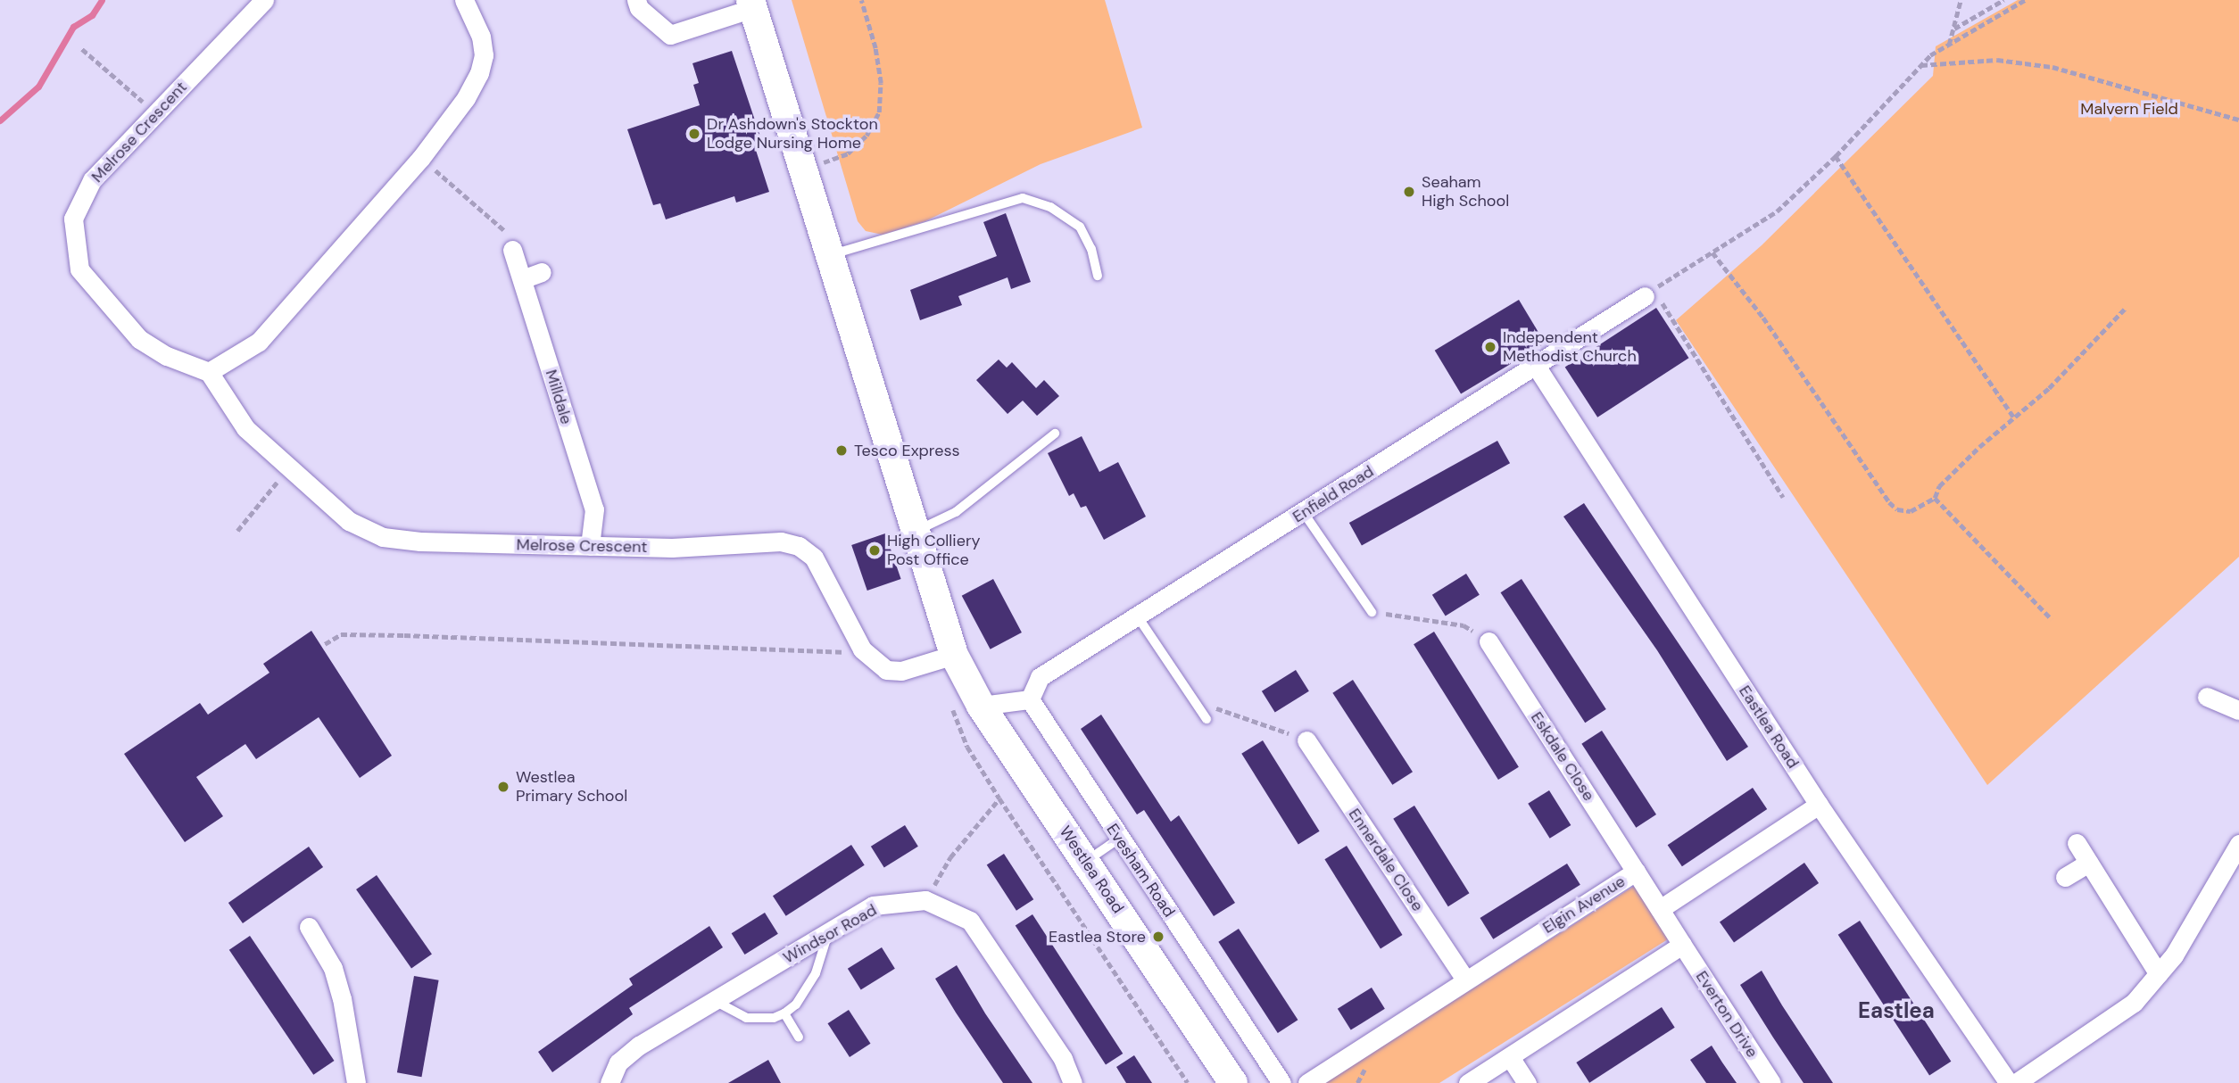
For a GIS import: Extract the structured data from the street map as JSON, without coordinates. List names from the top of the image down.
{
  "streets": {
    "main road": ["Westlea Road"],
    "street": [
      "Melrose Crescent",
      "Milldale",
      "Enfield Road",
      "Eastlea Road",
      "Eskdale Close",
      "Ennerdale Close",
      "Evesham Road",
      "Elgin Avenue",
      "Windsor Road",
      "Everton Drive"
    ]
  },
  "crossings": [
    ["Melrose Crescent", "Milldale"],
    ["Melrose Crescent", "Westlea Road"],
    ["Enfield Road", "Eastlea Road"],
    ["Enfield Road", "Evesham Road"],
    ["Eskdale Close", "Elgin Avenue"],
    ["Ennerdale Close", "Elgin Avenue"],
    ["Elgin Avenue", "Everton Drive"]
  ],
  "districts": ["Eastlea"],
  "parks": ["Malvern Field"],
  "places": [
    "Dr Ashdown's Stockton Lodge Nursing Home",
    "Seaham High School",
    "Independent Methodist Church",
    "Tesco Express",
    "High Colliery Post Office",
    "Westlea Primary School",
    "Eastlea Store"
  ]
}
